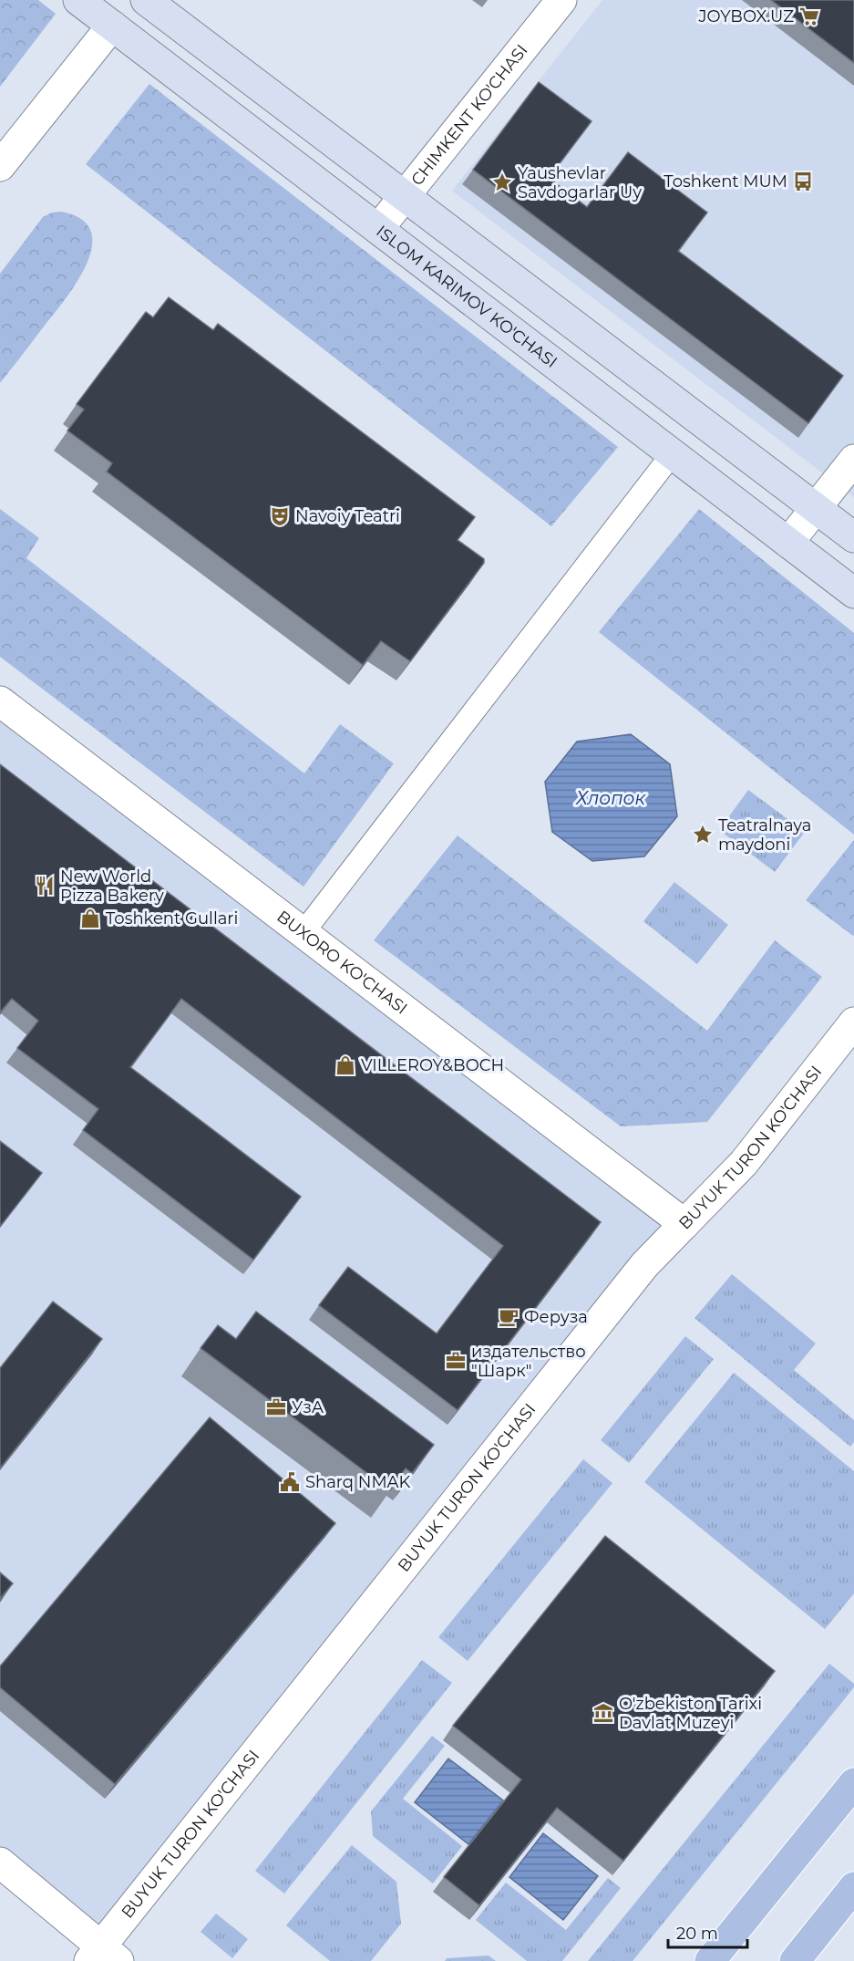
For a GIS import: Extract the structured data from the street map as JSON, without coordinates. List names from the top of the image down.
{
  "streets": {
    "main road": ["ISLOM KARIMOV KO'CHASI"],
    "street": ["CHIMKENT KO'CHASI", "BUXORO KO'CHASI", "BUYUK TURON KO'CHASI"]
  },
  "crossings": [
    ["CHIMKENT KO'CHASI", "ISLOM KARIMOV KO'CHASI"],
    ["BUXORO KO'CHASI", "BUYUK TURON KO'CHASI"]
  ],
  "water": ["Хлопок"],
  "places": {
    "supermarket": ["JOYBOX.UZ"],
    "bus stop": ["Toshkent MUM"],
    "place": ["Yaushevlar Savdogarlar Uy", "Teatralnaya maydoni"],
    "theatre": ["Navoiy Teatri"],
    "restaurant": ["New World Pizza Bakery"],
    "shop": ["Toshkent Gullari", "VILLEROY&BOCH"],
    "cafe": ["Феруза"],
    "office": ["издательство \"Шарк\"", "УзА"],
    "public building": ["Sharq NMAK"],
    "museum": ["O'zbekiston Tarixi Davlat Muzeyi"]
  },
  "scale_bar": "20 m"
}
